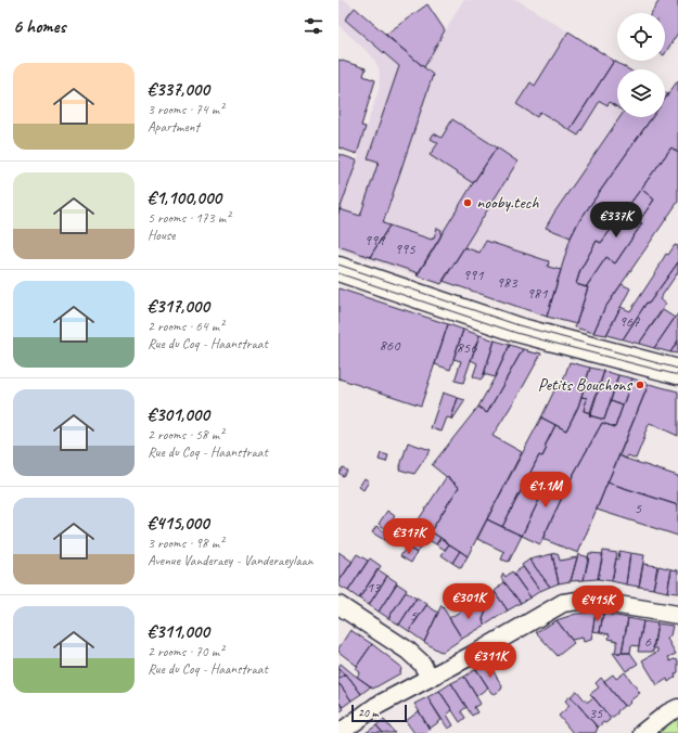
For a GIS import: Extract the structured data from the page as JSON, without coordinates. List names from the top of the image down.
{
  "places": ["nooby.tech", "Petits Bouchons"],
  "house_numbers": [
    "999",
    "995",
    "991",
    "983",
    "981",
    "967",
    "860",
    "856",
    "5",
    "13",
    "5",
    "6",
    "35"
  ],
  "scale_bar": "20 m",
  "page": {
    "heading": "6 homes",
    "list": [
      {
        "name": "€337,000",
        "note": "3 rooms · 74 m² · Apartment"
      },
      {
        "name": "€1,100,000",
        "note": "5 rooms · 173 m² · House"
      },
      {
        "name": "€317,000",
        "note": "2 rooms · 64 m² · Rue du Coq - Haanstraat"
      },
      {
        "name": "€301,000",
        "note": "2 rooms · 58 m² · Rue du Coq - Haanstraat"
      },
      {
        "name": "€415,000",
        "note": "3 rooms · 98 m² · Avenue Vanderaey - Vanderaeylaan"
      },
      {
        "name": "€311,000",
        "note": "2 rooms · 70 m² · Rue du Coq - Haanstraat"
      }
    ],
    "price": [
      "€337K",
      "€1.1M",
      "€317K",
      "€301K",
      "€415K",
      "€311K"
    ],
    "scale": "20 m"
  }
}
